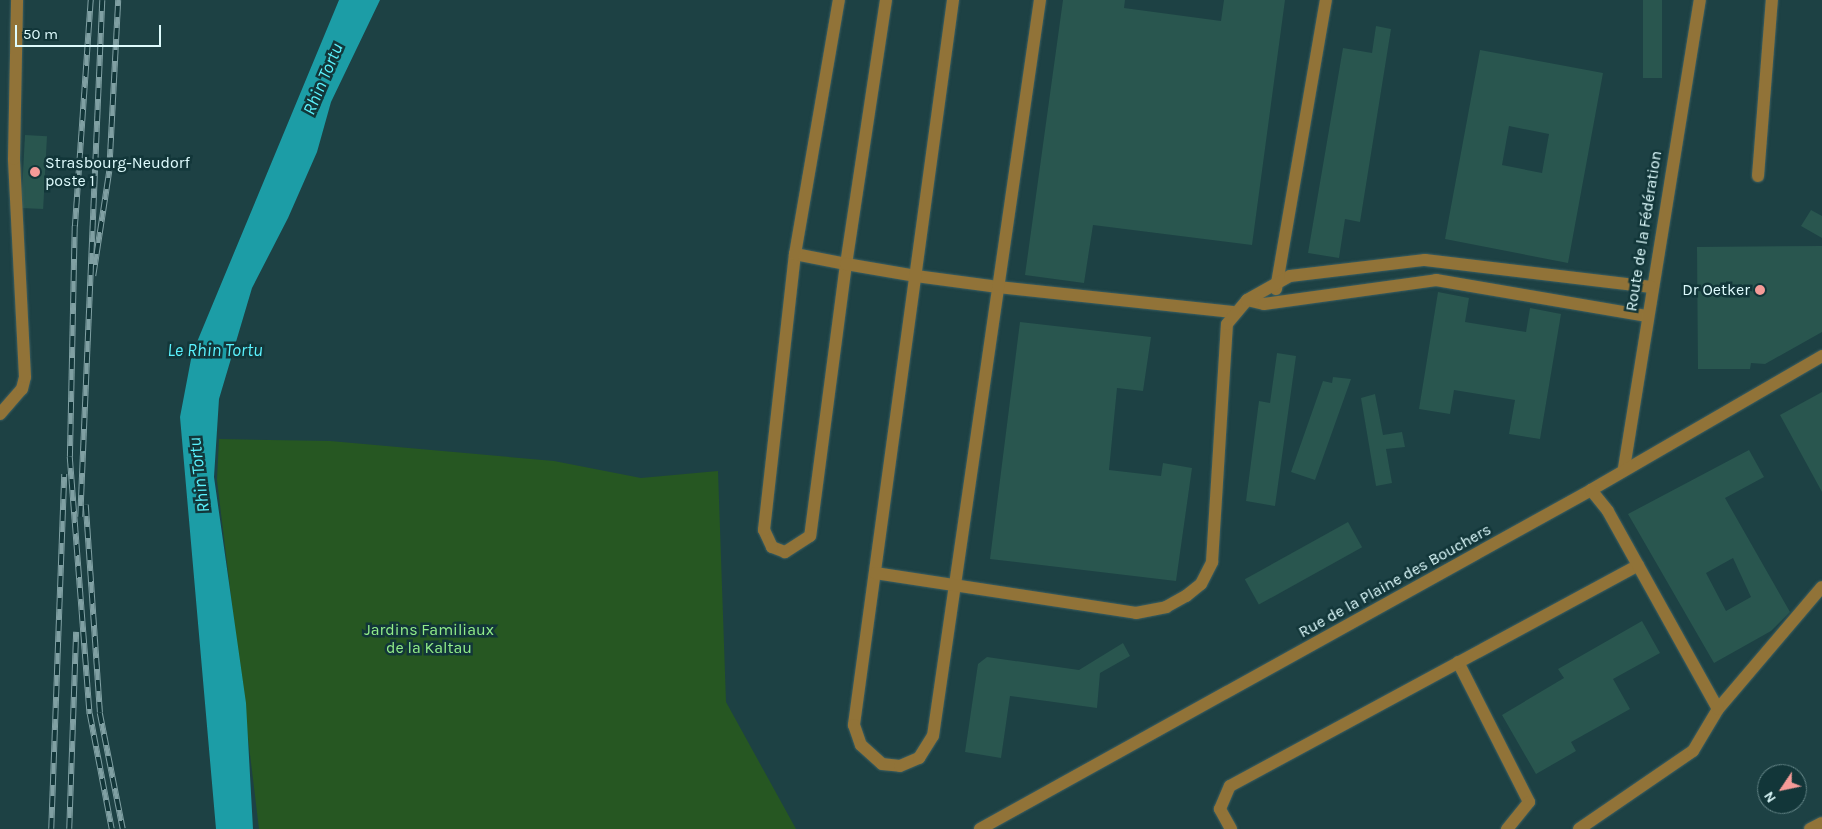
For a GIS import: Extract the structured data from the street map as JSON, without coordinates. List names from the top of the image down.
{
  "streets": {
    "street": ["Route de la Fédération", "Rue de la Plaine des Bouchers"]
  },
  "crossings": [
    ["Route de la Fédération", "Rue de la Plaine des Bouchers"]
  ],
  "water": ["Rhin Tortu", "Le Rhin Tortu"],
  "parks": ["Jardins Familiaux de la Kaltau"],
  "places": ["Strasbourg-Neudorf poste 1", "Dr Oetker"],
  "scale_bar": "50 m",
  "north": "bottom left"
}
